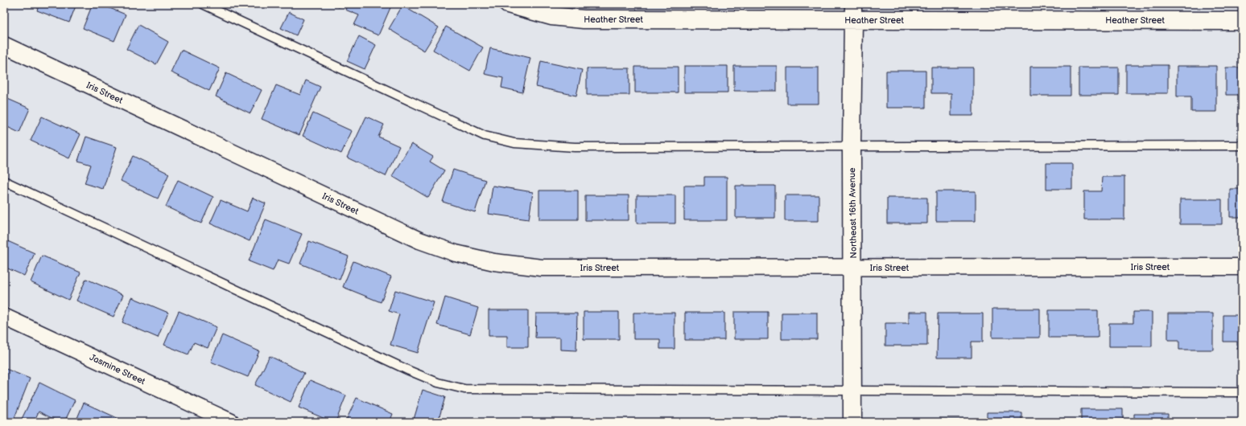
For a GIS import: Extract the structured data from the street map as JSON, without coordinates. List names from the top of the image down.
{
  "streets": {
    "street": [
      "Heather Street",
      "Iris Street",
      "Northeast 16th Avenue",
      "Jasmine Street"
    ]
  },
  "crossings": [
    ["Heather Street", "Northeast 16th Avenue"],
    ["Iris Street", "Northeast 16th Avenue"]
  ]
}
